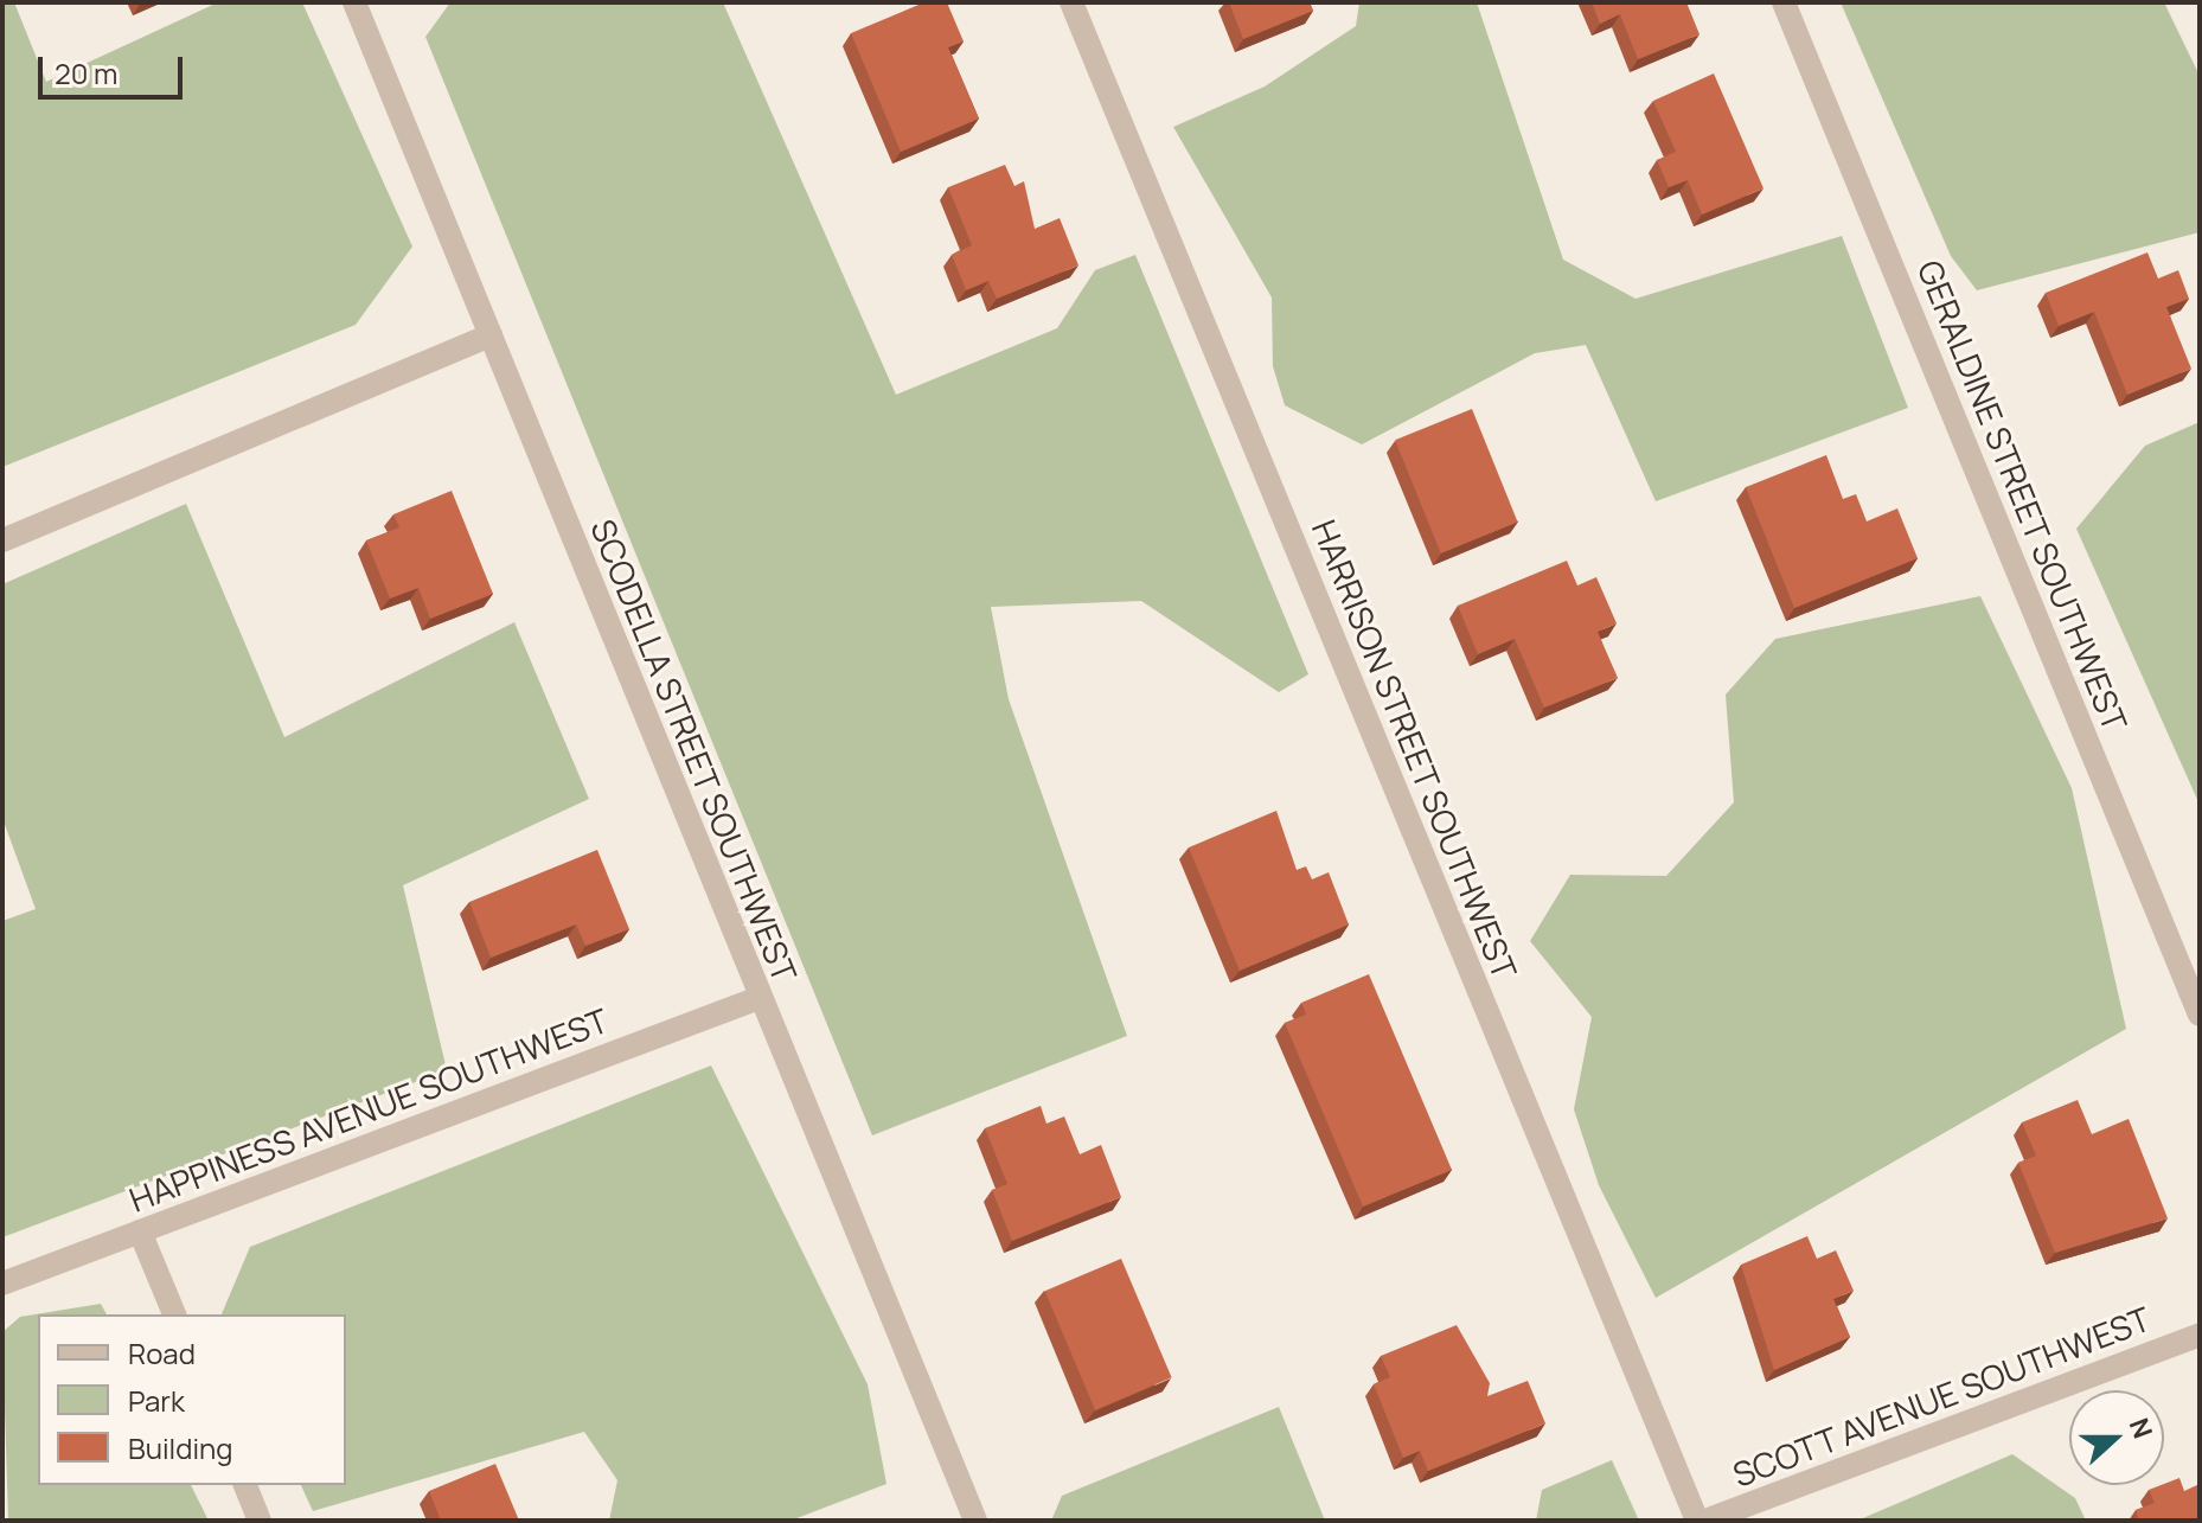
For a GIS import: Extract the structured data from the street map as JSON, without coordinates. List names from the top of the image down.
{
  "streets": {
    "street": [
      "GERALDINE STREET SOUTHWEST",
      "HARRISON STREET SOUTHWEST",
      "SCODELLA STREET SOUTHWEST",
      "HAPPINESS AVENUE SOUTHWEST",
      "SCOTT AVENUE SOUTHWEST"
    ]
  },
  "crossings": [
    ["SCODELLA STREET SOUTHWEST", "HAPPINESS AVENUE SOUTHWEST"]
  ],
  "legend": ["Road", "Park", "Building"],
  "scale_bar": "20 m",
  "north": "right"
}
